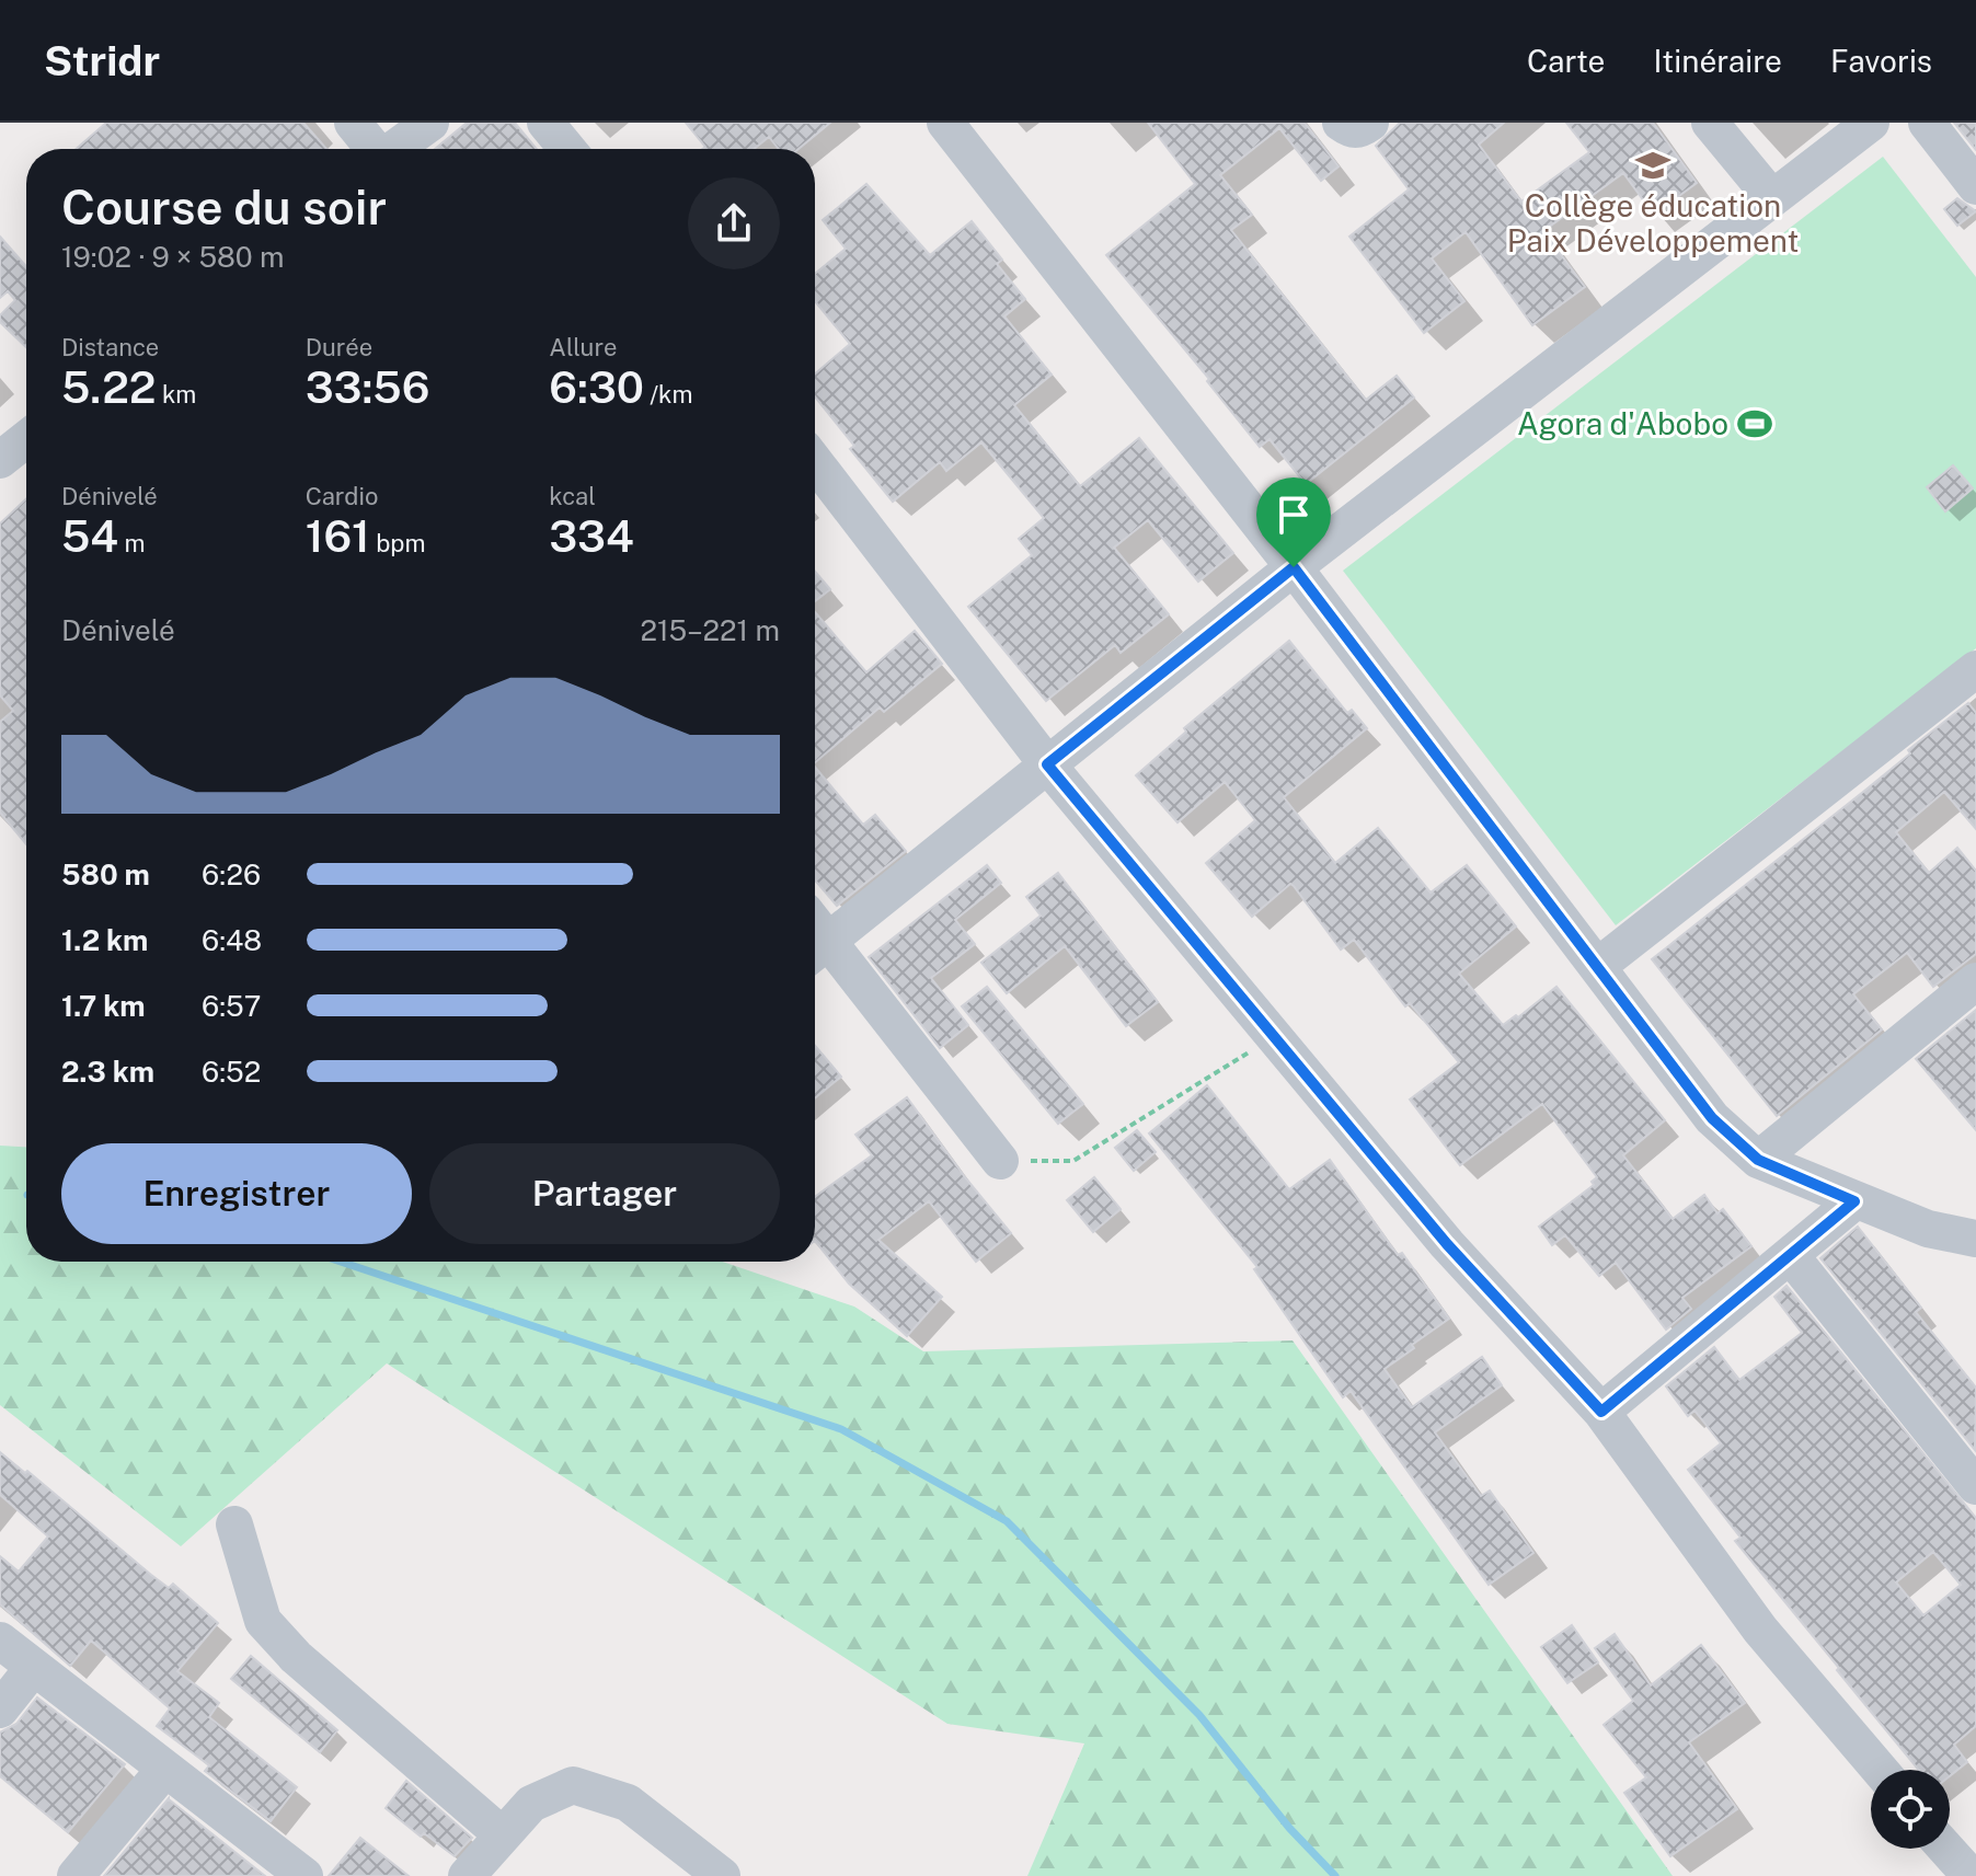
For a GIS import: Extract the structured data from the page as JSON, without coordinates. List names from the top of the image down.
{
  "places": {
    "school or university": ["Collège éducation Paix Développement"],
    "sports": ["Agora d'Abobo"]
  },
  "page": {
    "header": "Stridr",
    "nav": ["Carte", "Itinéraire", "Favoris"],
    "heading": ["Course du soir", "19:02 · 9 × 580 m"],
    "stats": [
      ["Distance", "5.22 km"],
      ["Durée", "33:56"],
      ["Allure", "6:30 /km"],
      ["Dénivelé", "54 m"],
      ["Cardio", "161 bpm"],
      ["kcal", "334"]
    ],
    "chart": ["Dénivelé", "215–221 m"],
    "list": [
      {
        "name": "580 m",
        "note": "6:26"
      },
      {
        "name": "1.2 km",
        "note": "6:48"
      },
      {
        "name": "1.7 km",
        "note": "6:57"
      },
      {
        "name": "2.3 km",
        "note": "6:52"
      }
    ],
    "buttons": ["Enregistrer", "Partager"]
  }
}
